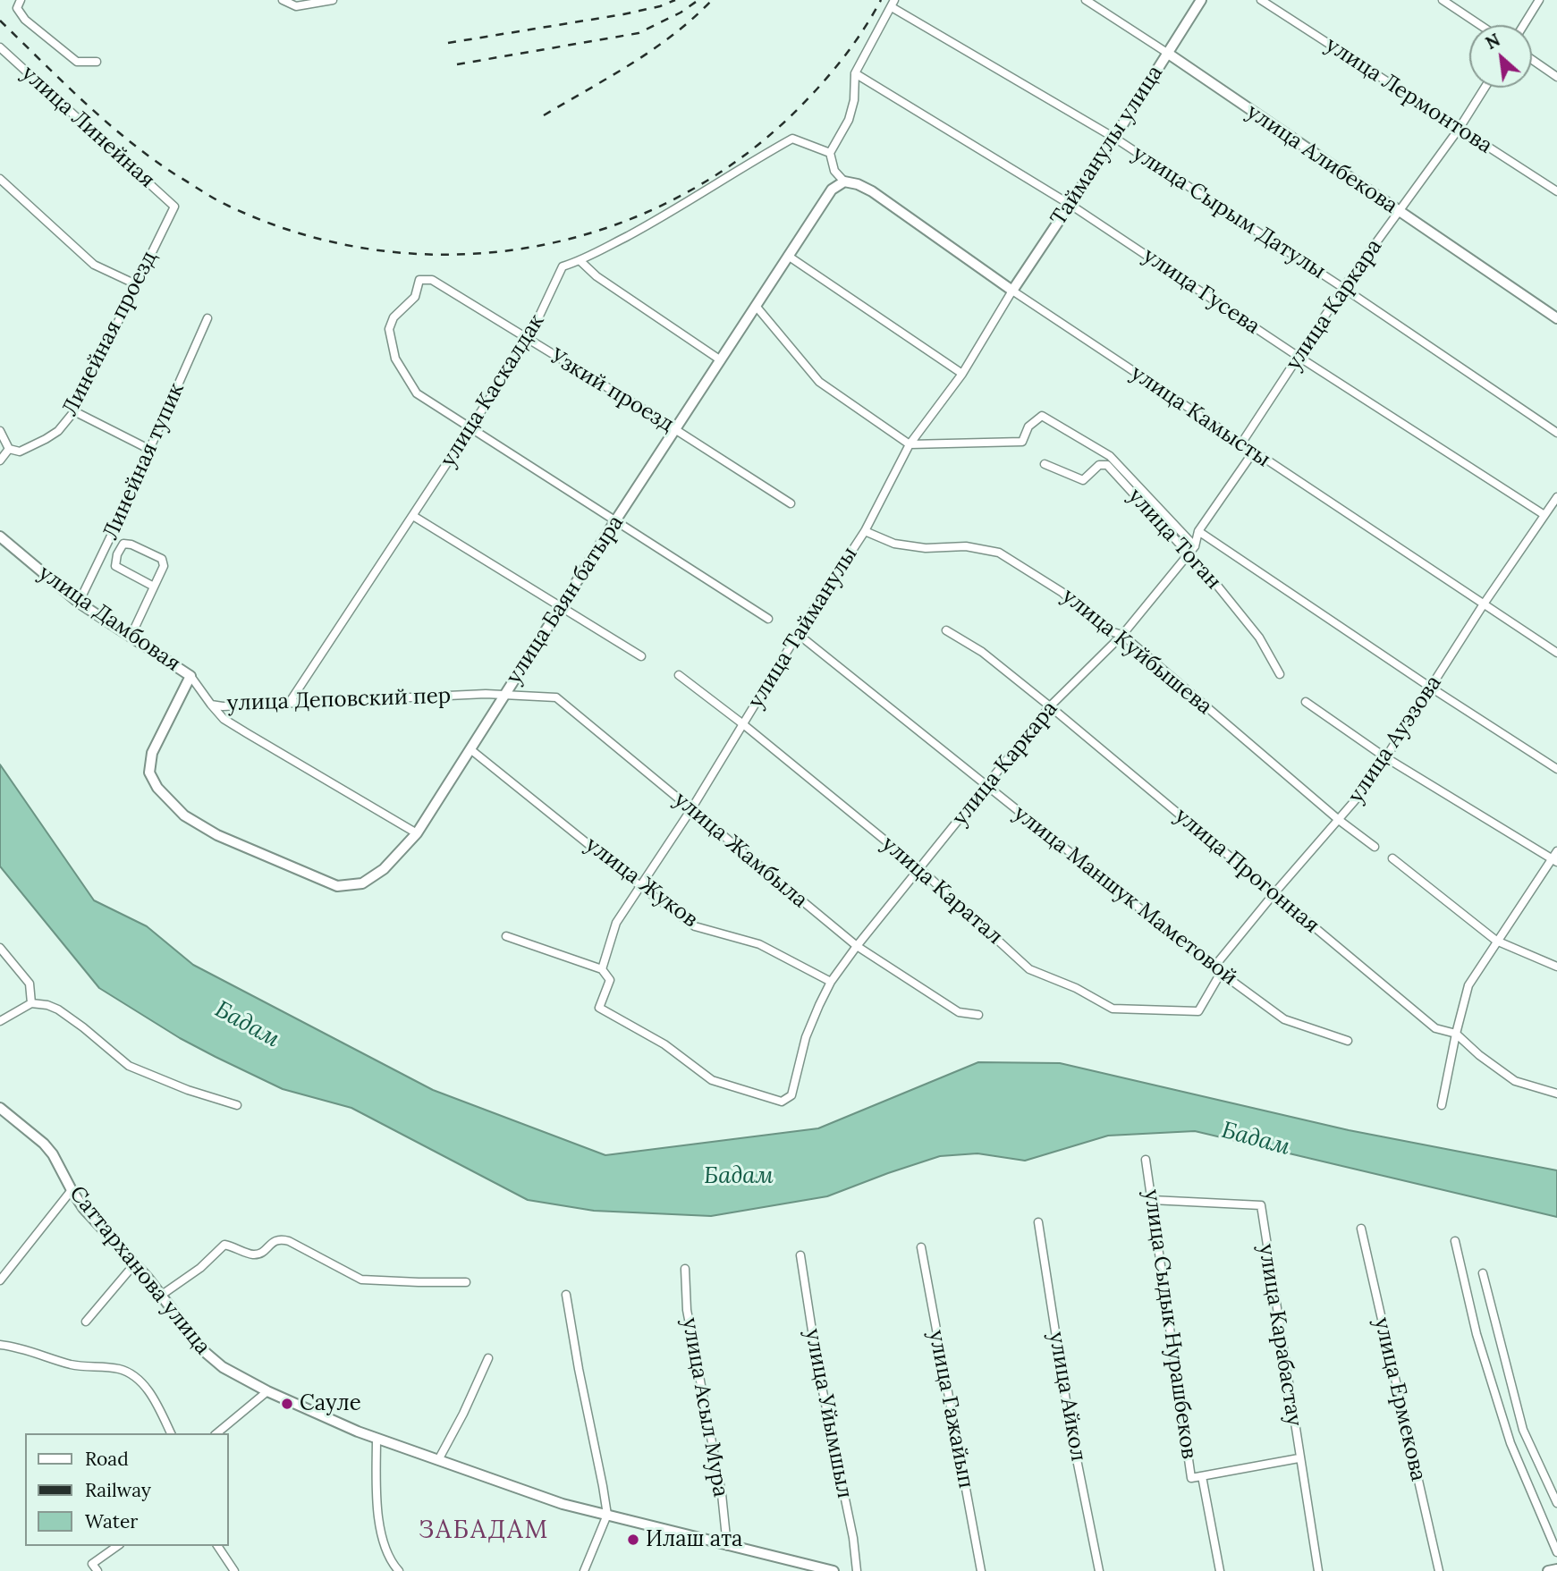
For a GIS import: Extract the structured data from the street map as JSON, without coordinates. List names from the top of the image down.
{
  "streets": {
    "street": [
      "улица Лермонтова",
      "улица Линейная",
      "Тайманулы улица",
      "улица Алибекова",
      "улица Сырым Датулы",
      "улица Гусева",
      "улица Каркара",
      "Линейная проезд",
      "улица Каскалдак",
      "Узкий проезд",
      "улица Камысты",
      "Линейная тупик",
      "улица Тоган",
      "улица Баян батыра",
      "улица Дамбовая",
      "улица Тайманулы",
      "улица Куйбышева",
      "улица Деповский пер",
      "улица Ауэзова",
      "улица Жамбыла",
      "улица Прогонная",
      "улица Жуков",
      "улица Каратал",
      "улица Маншук Маметовой",
      "Саттарханова улица",
      "улица Сыдык Нурашбеков",
      "улица Карабастау",
      "улица Айкол",
      "улица Ермекова",
      "улица Асыл Мура",
      "улица Гажайып",
      "улица Уйымшыл"
    ]
  },
  "crossings": [
    ["улица Лермонтова", "улица Каркара"],
    ["улица Линейная", "Линейная проезд"],
    ["Тайманулы улица", "улица Алибекова"],
    ["Тайманулы улица", "улица Сырым Датулы"],
    ["Тайманулы улица", "улица Гусева"],
    ["Тайманулы улица", "улица Камысты"],
    ["Тайманулы улица", "улица Тайманулы"],
    ["улица Алибекова", "улица Каркара"],
    ["улица Сырым Датулы", "улица Каркара"],
    ["улица Гусева", "улица Каркара"],
    ["улица Гусева", "улица Ауэзова"],
    ["улица Каркара", "улица Камысты"],
    ["улица Каркара", "улица Тоган"],
    ["улица Каркара", "улица Тайманулы"],
    ["улица Каркара", "улица Куйбышева"],
    ["улица Каркара", "улица Жамбыла"],
    ["улица Каркара", "улица Прогонная"],
    ["улица Каркара", "улица Жуков"],
    ["улица Каркара", "улица Каратал"],
    ["улица Каркара", "улица Маншук Маметовой"],
    ["улица Каскалдак", "Узкий проезд"],
    ["улица Каскалдак", "улица Деповский пер"],
    ["Узкий проезд", "улица Баян батыра"],
    ["улица Камысты", "улица Баян батыра"],
    ["улица Камысты", "улица Тайманулы"],
    ["улица Камысты", "улица Ауэзова"],
    ["Линейная тупик", "улица Дамбовая"],
    ["улица Баян батыра", "улица Дамбовая"],
    ["улица Баян батыра", "улица Деповский пер"],
    ["улица Баян батыра", "улица Жамбыла"],
    ["улица Баян батыра", "улица Жуков"],
    ["улица Дамбовая", "улица Деповский пер"],
    ["улица Тайманулы", "улица Куйбышева"],
    ["улица Тайманулы", "улица Жамбыла"],
    ["улица Тайманулы", "улица Жуков"],
    ["улица Тайманулы", "улица Каратал"],
    ["улица Тайманулы", "улица Маншук Маметовой"],
    ["улица Куйбышева", "улица Ауэзова"],
    ["улица Деповский пер", "улица Жамбыла"],
    ["улица Ауэзова", "улица Прогонная"],
    ["улица Ауэзова", "улица Каратал"],
    ["улица Ауэзова", "улица Маншук Маметовой"],
    ["улица Каратал", "улица Маншук Маметовой"],
    ["Саттарханова улица", "улица Асыл Мура"],
    ["улица Сыдык Нурашбеков", "улица Карабастау"]
  ],
  "districts": ["ЗАБАДАМ"],
  "water": ["Бадам"],
  "places": ["Сауле", "Илаш ата"],
  "legend": ["Road", "Railway", "Water"],
  "north": "top left"
}
